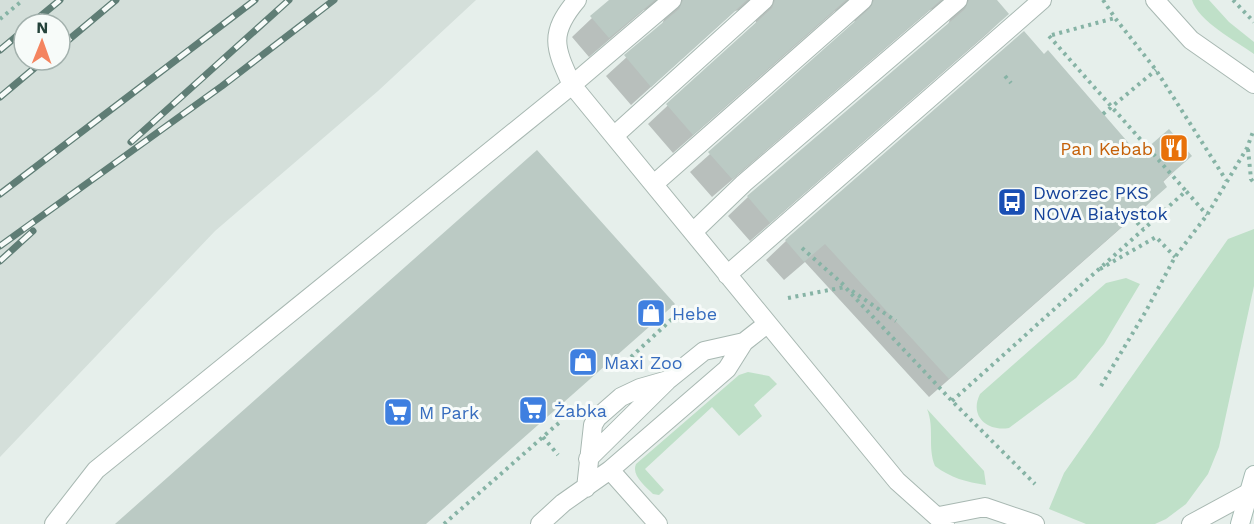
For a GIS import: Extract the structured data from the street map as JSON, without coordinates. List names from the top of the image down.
{
  "places": {
    "restaurant": ["Pan Kebab"],
    "bus stop": ["Dworzec PKS NOVA Białystok"],
    "shop": ["Hebe", "Maxi Zoo"],
    "supermarket": ["Żabka", "M Park"]
  },
  "north": "top"
}
